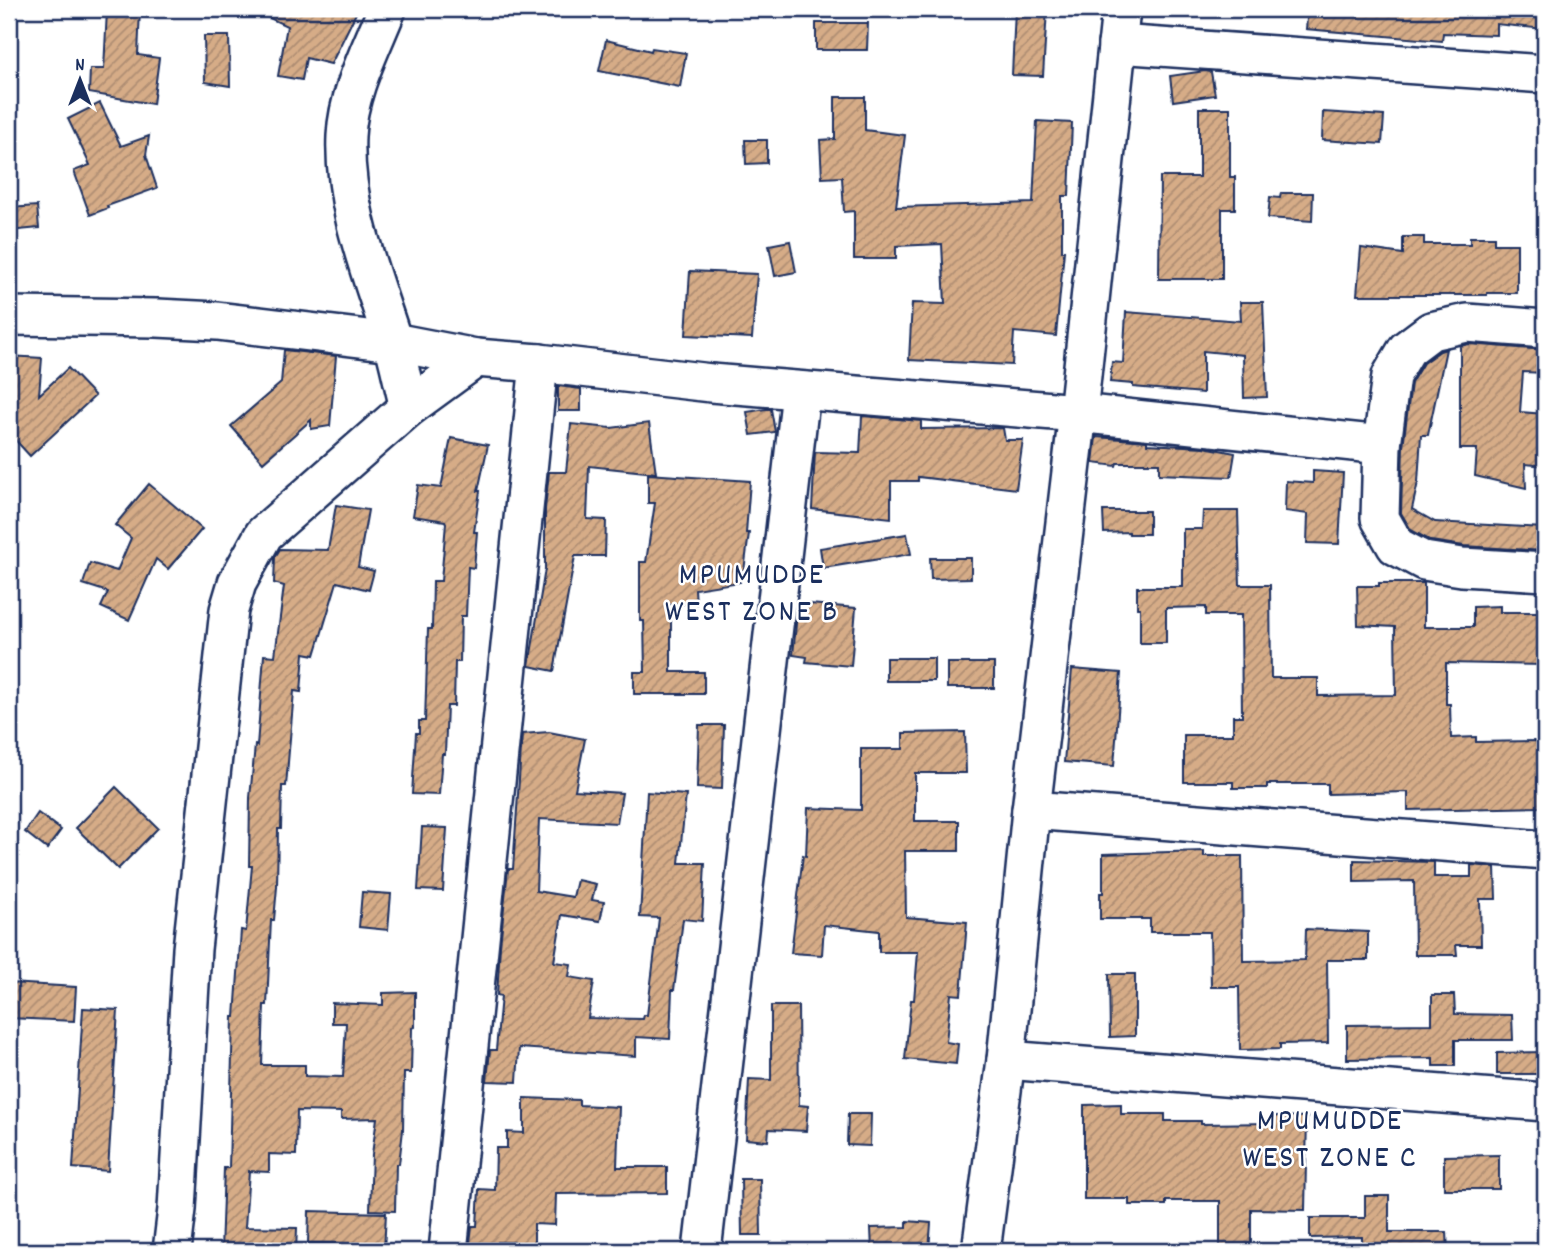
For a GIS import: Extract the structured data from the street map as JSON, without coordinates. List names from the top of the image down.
{
  "districts": ["MPUMUDDE WEST ZONE B", "MPUMUDDE WEST ZONE C"],
  "north": "top"
}
